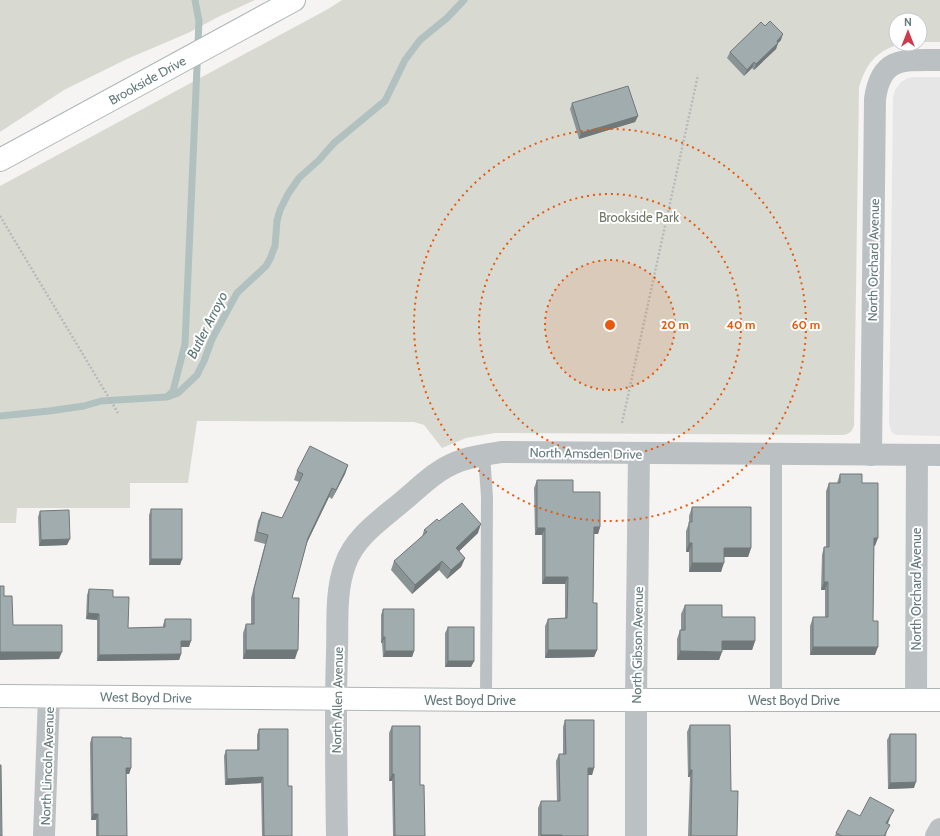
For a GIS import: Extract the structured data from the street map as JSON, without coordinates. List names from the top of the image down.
{
  "streets": {
    "street": [
      "Brookside Drive",
      "North Orchard Avenue",
      "North Amsden Drive",
      "North Gibson Avenue",
      "West Boyd Drive",
      "North Allen Avenue",
      "North Lincoln Avenue"
    ]
  },
  "crossings": [
    ["North Orchard Avenue", "North Amsden Drive"],
    ["North Orchard Avenue", "West Boyd Drive"],
    ["North Amsden Drive", "North Gibson Avenue"],
    ["North Amsden Drive", "North Allen Avenue"],
    ["North Gibson Avenue", "West Boyd Drive"],
    ["West Boyd Drive", "North Allen Avenue"],
    ["West Boyd Drive", "North Lincoln Avenue"]
  ],
  "water": ["Butler Arroyo"],
  "parks": ["Brookside Park"],
  "north": "top",
  "rings": ["20 m", "40 m", "60 m"]
}
